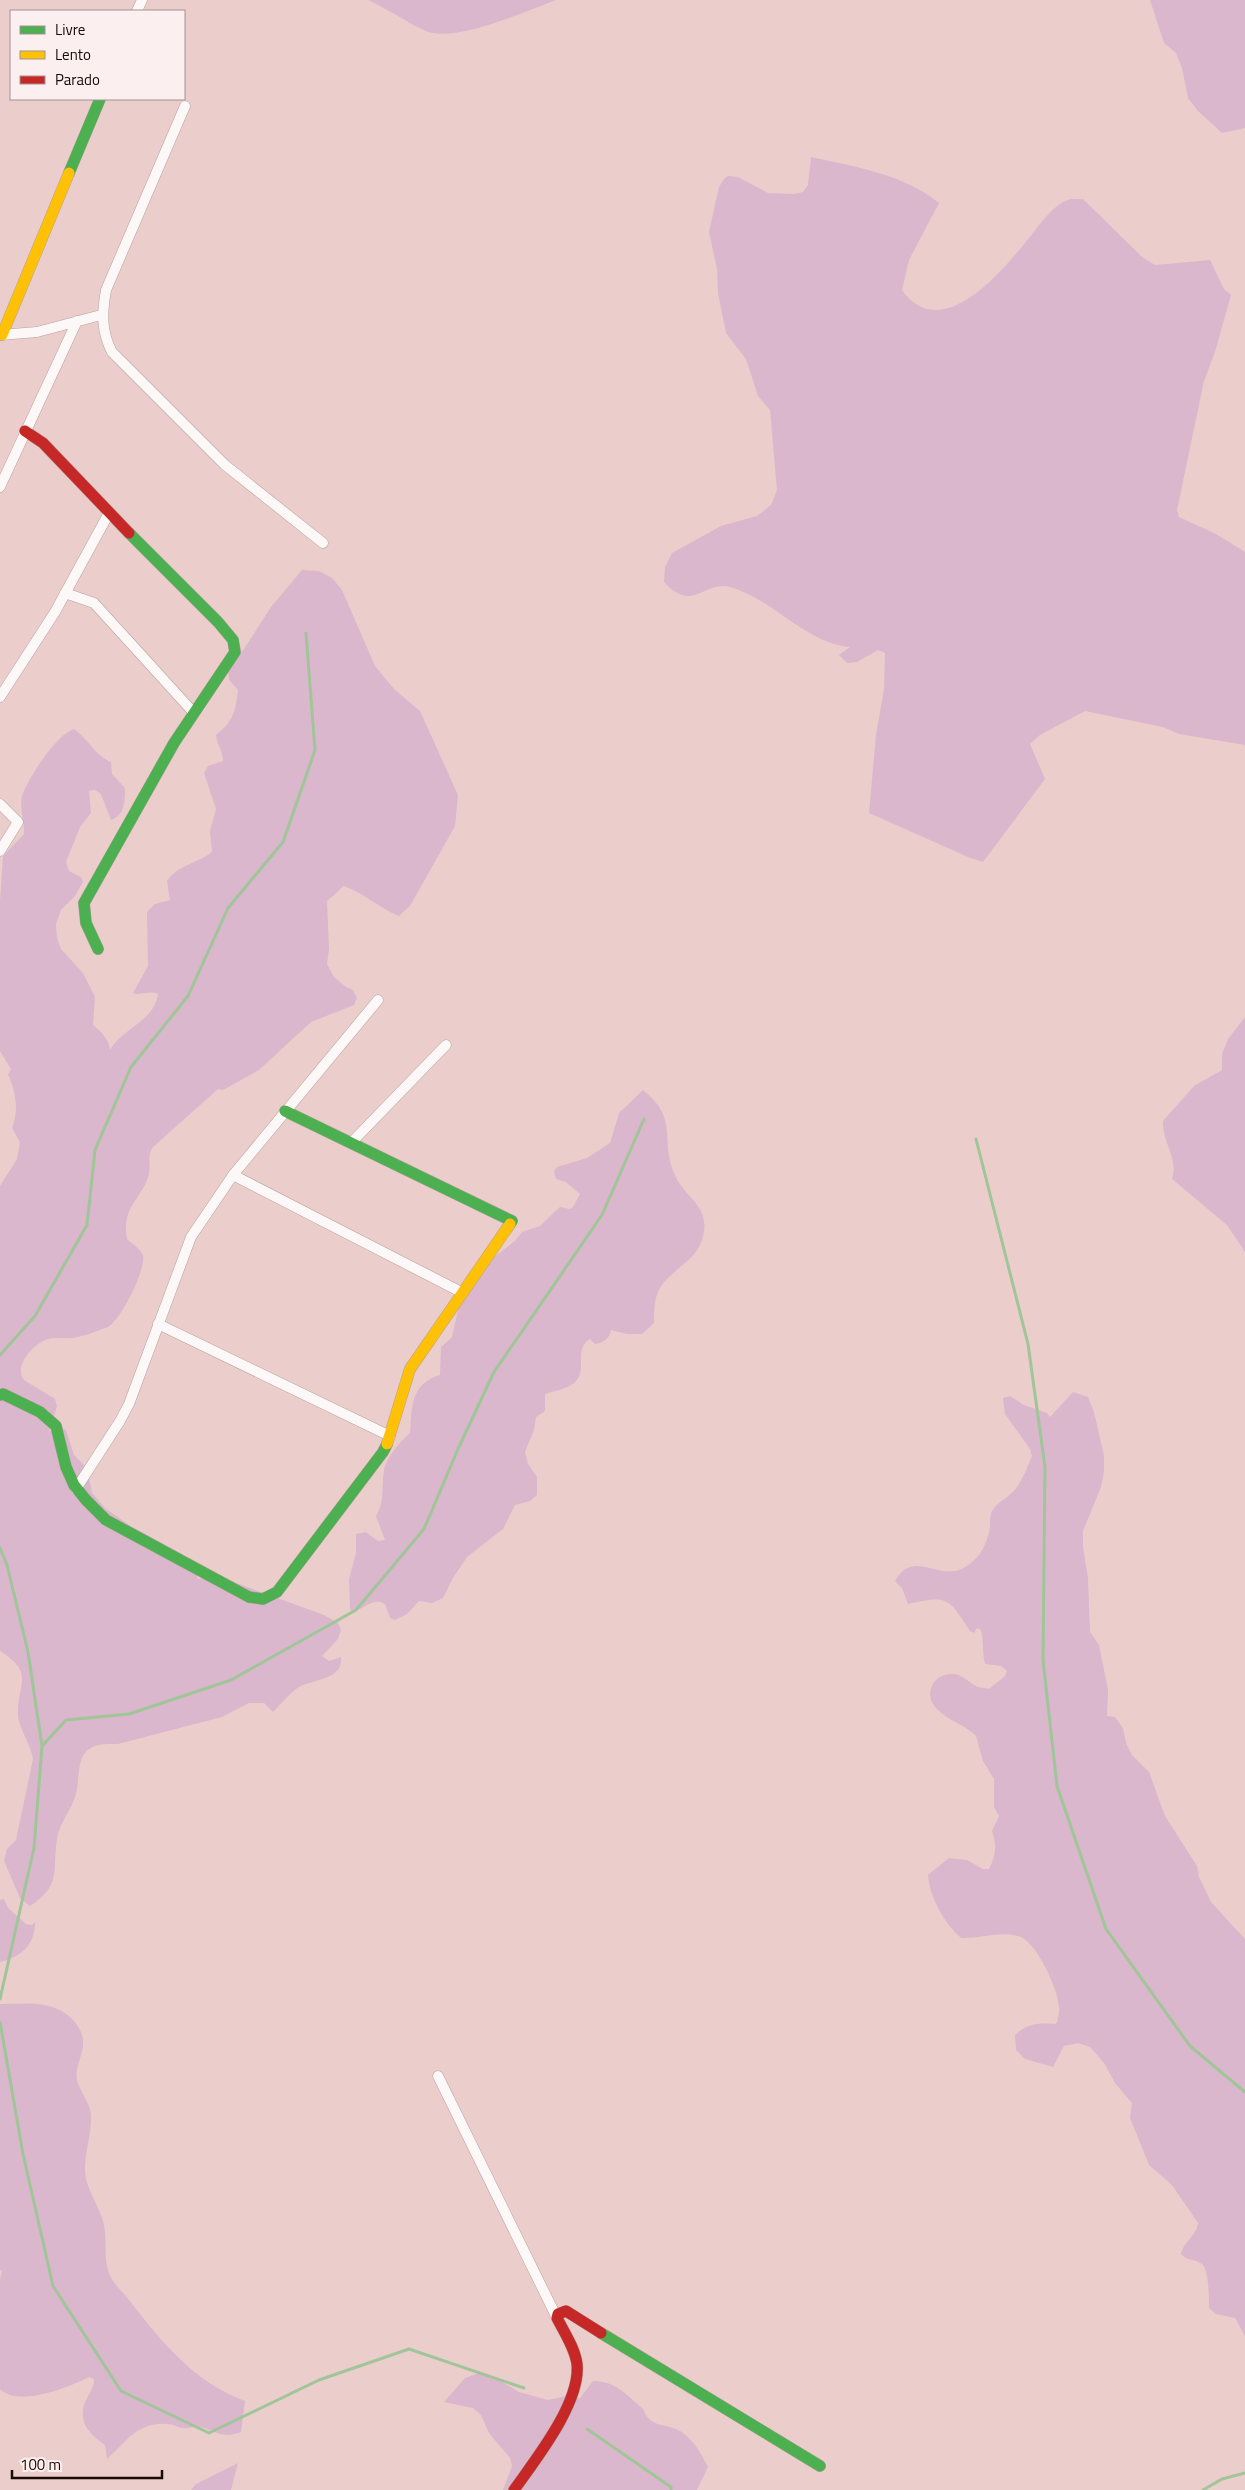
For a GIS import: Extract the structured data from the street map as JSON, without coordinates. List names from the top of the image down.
{
  "legend": ["Livre", "Lento", "Parado"],
  "scale_bar": "100 m"
}
